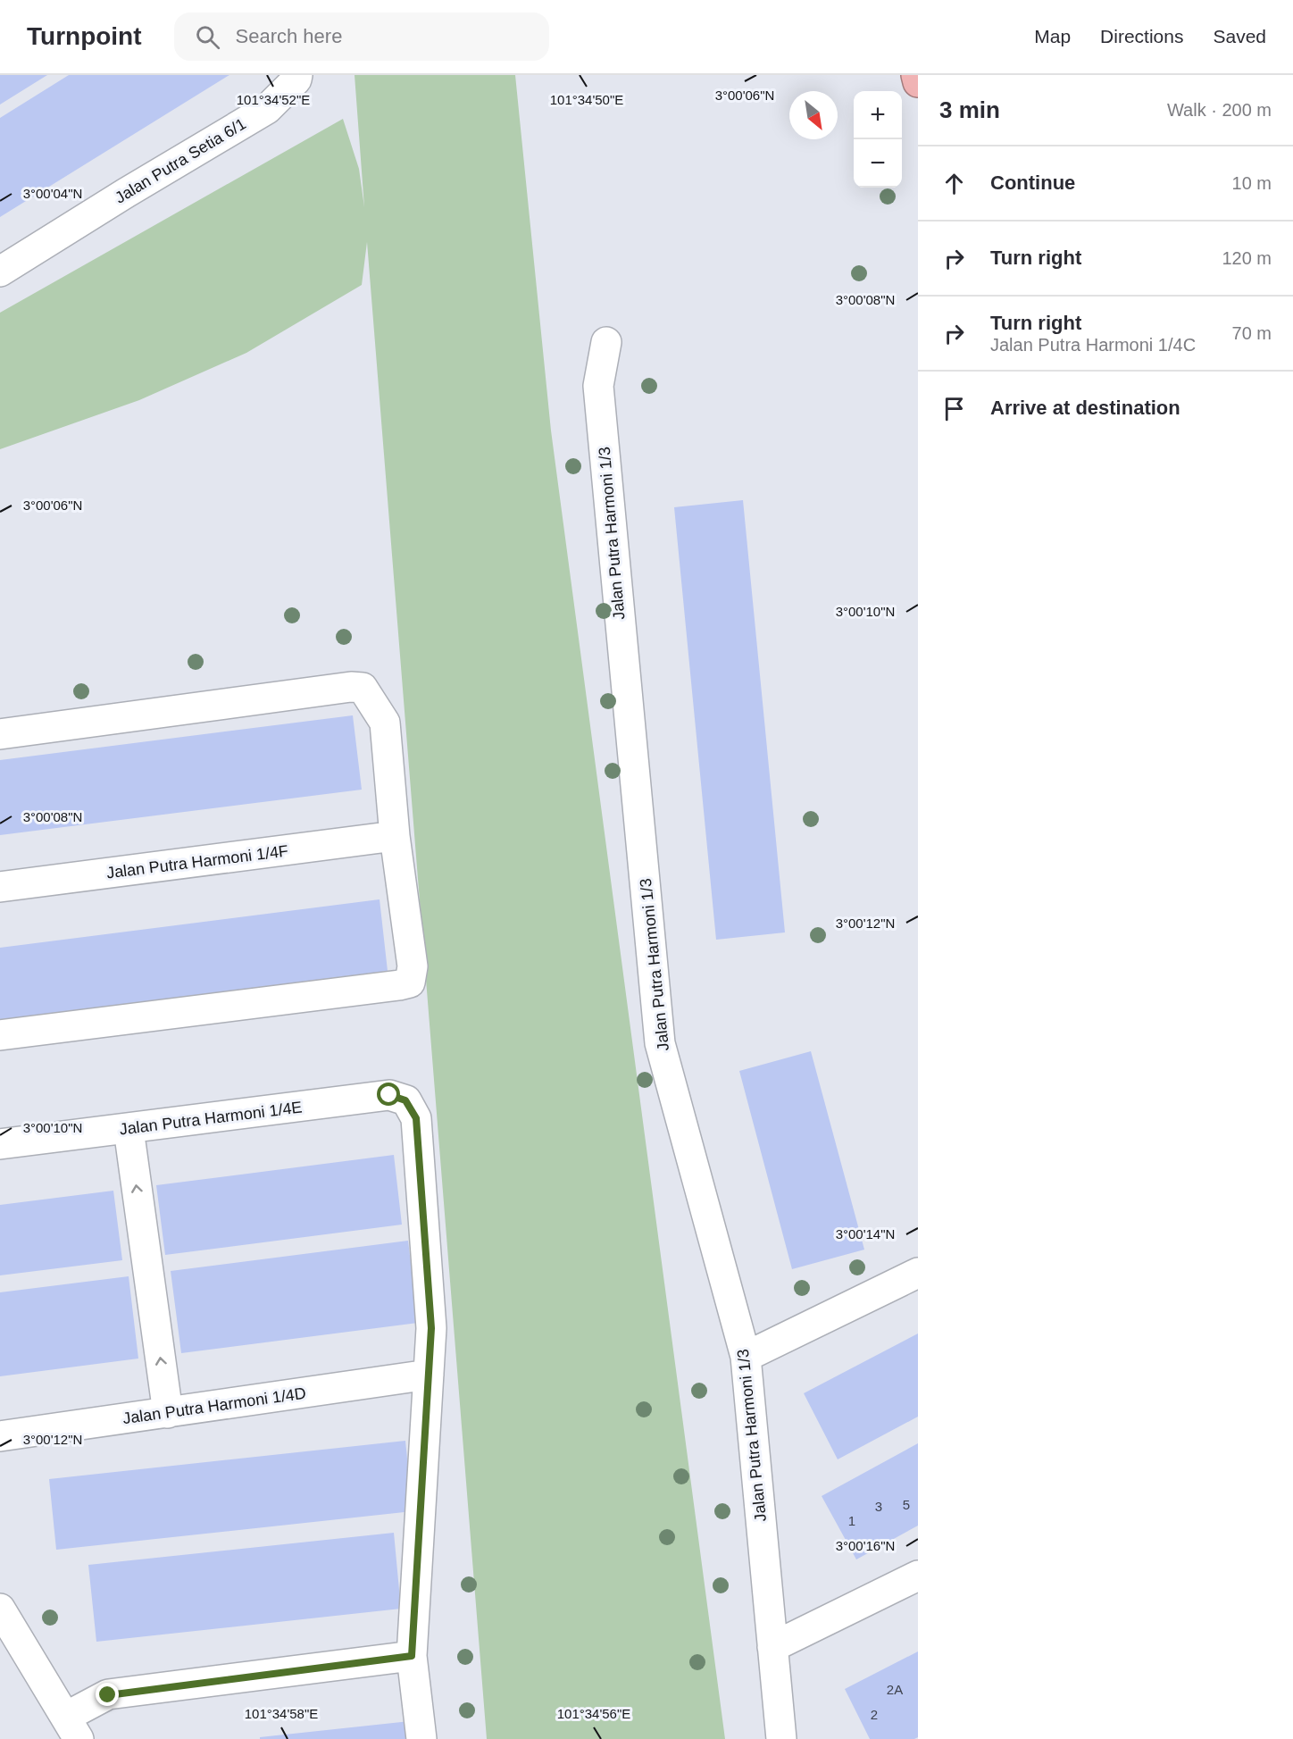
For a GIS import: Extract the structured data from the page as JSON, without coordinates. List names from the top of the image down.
{
  "streets": {
    "street": [
      "Jalan Putra Setia 6/1",
      "Jalan Putra Harmoni 1/3",
      "Jalan Putra Harmoni 1/4F",
      "Jalan Putra Harmoni 1/4E",
      "Jalan Putra Harmoni 1/4D"
    ]
  },
  "crossings": [
    ["Jalan Putra Harmoni 1/4E", "Jalan Putra Harmoni 1/4D"]
  ],
  "house_numbers": [
    "5",
    "3",
    "1",
    "2A",
    "2"
  ],
  "north": "bottom right",
  "page": {
    "header": "Turnpoint",
    "search": "Search here",
    "nav": ["Map", "Directions", "Saved"],
    "heading": ["3 min", "Walk · 200 m"],
    "map_buttons": ["+", "−"],
    "list": [
      ["Continue", "10 m"],
      ["Turn right", "120 m"],
      ["Turn right", "Jalan Putra Harmoni 1/4C", "70 m"],
      "Arrive at destination"
    ]
  },
  "coordinates": [
    "3°00'06\"N",
    "101°34'52\"E",
    "101°34'50\"E",
    "3°00'04\"N",
    "3°00'08\"N",
    "3°00'10\"N",
    "3°00'12\"N",
    "3°00'14\"N",
    "3°00'16\"N",
    "101°34'58\"E",
    "101°34'56\"E"
  ]
}
